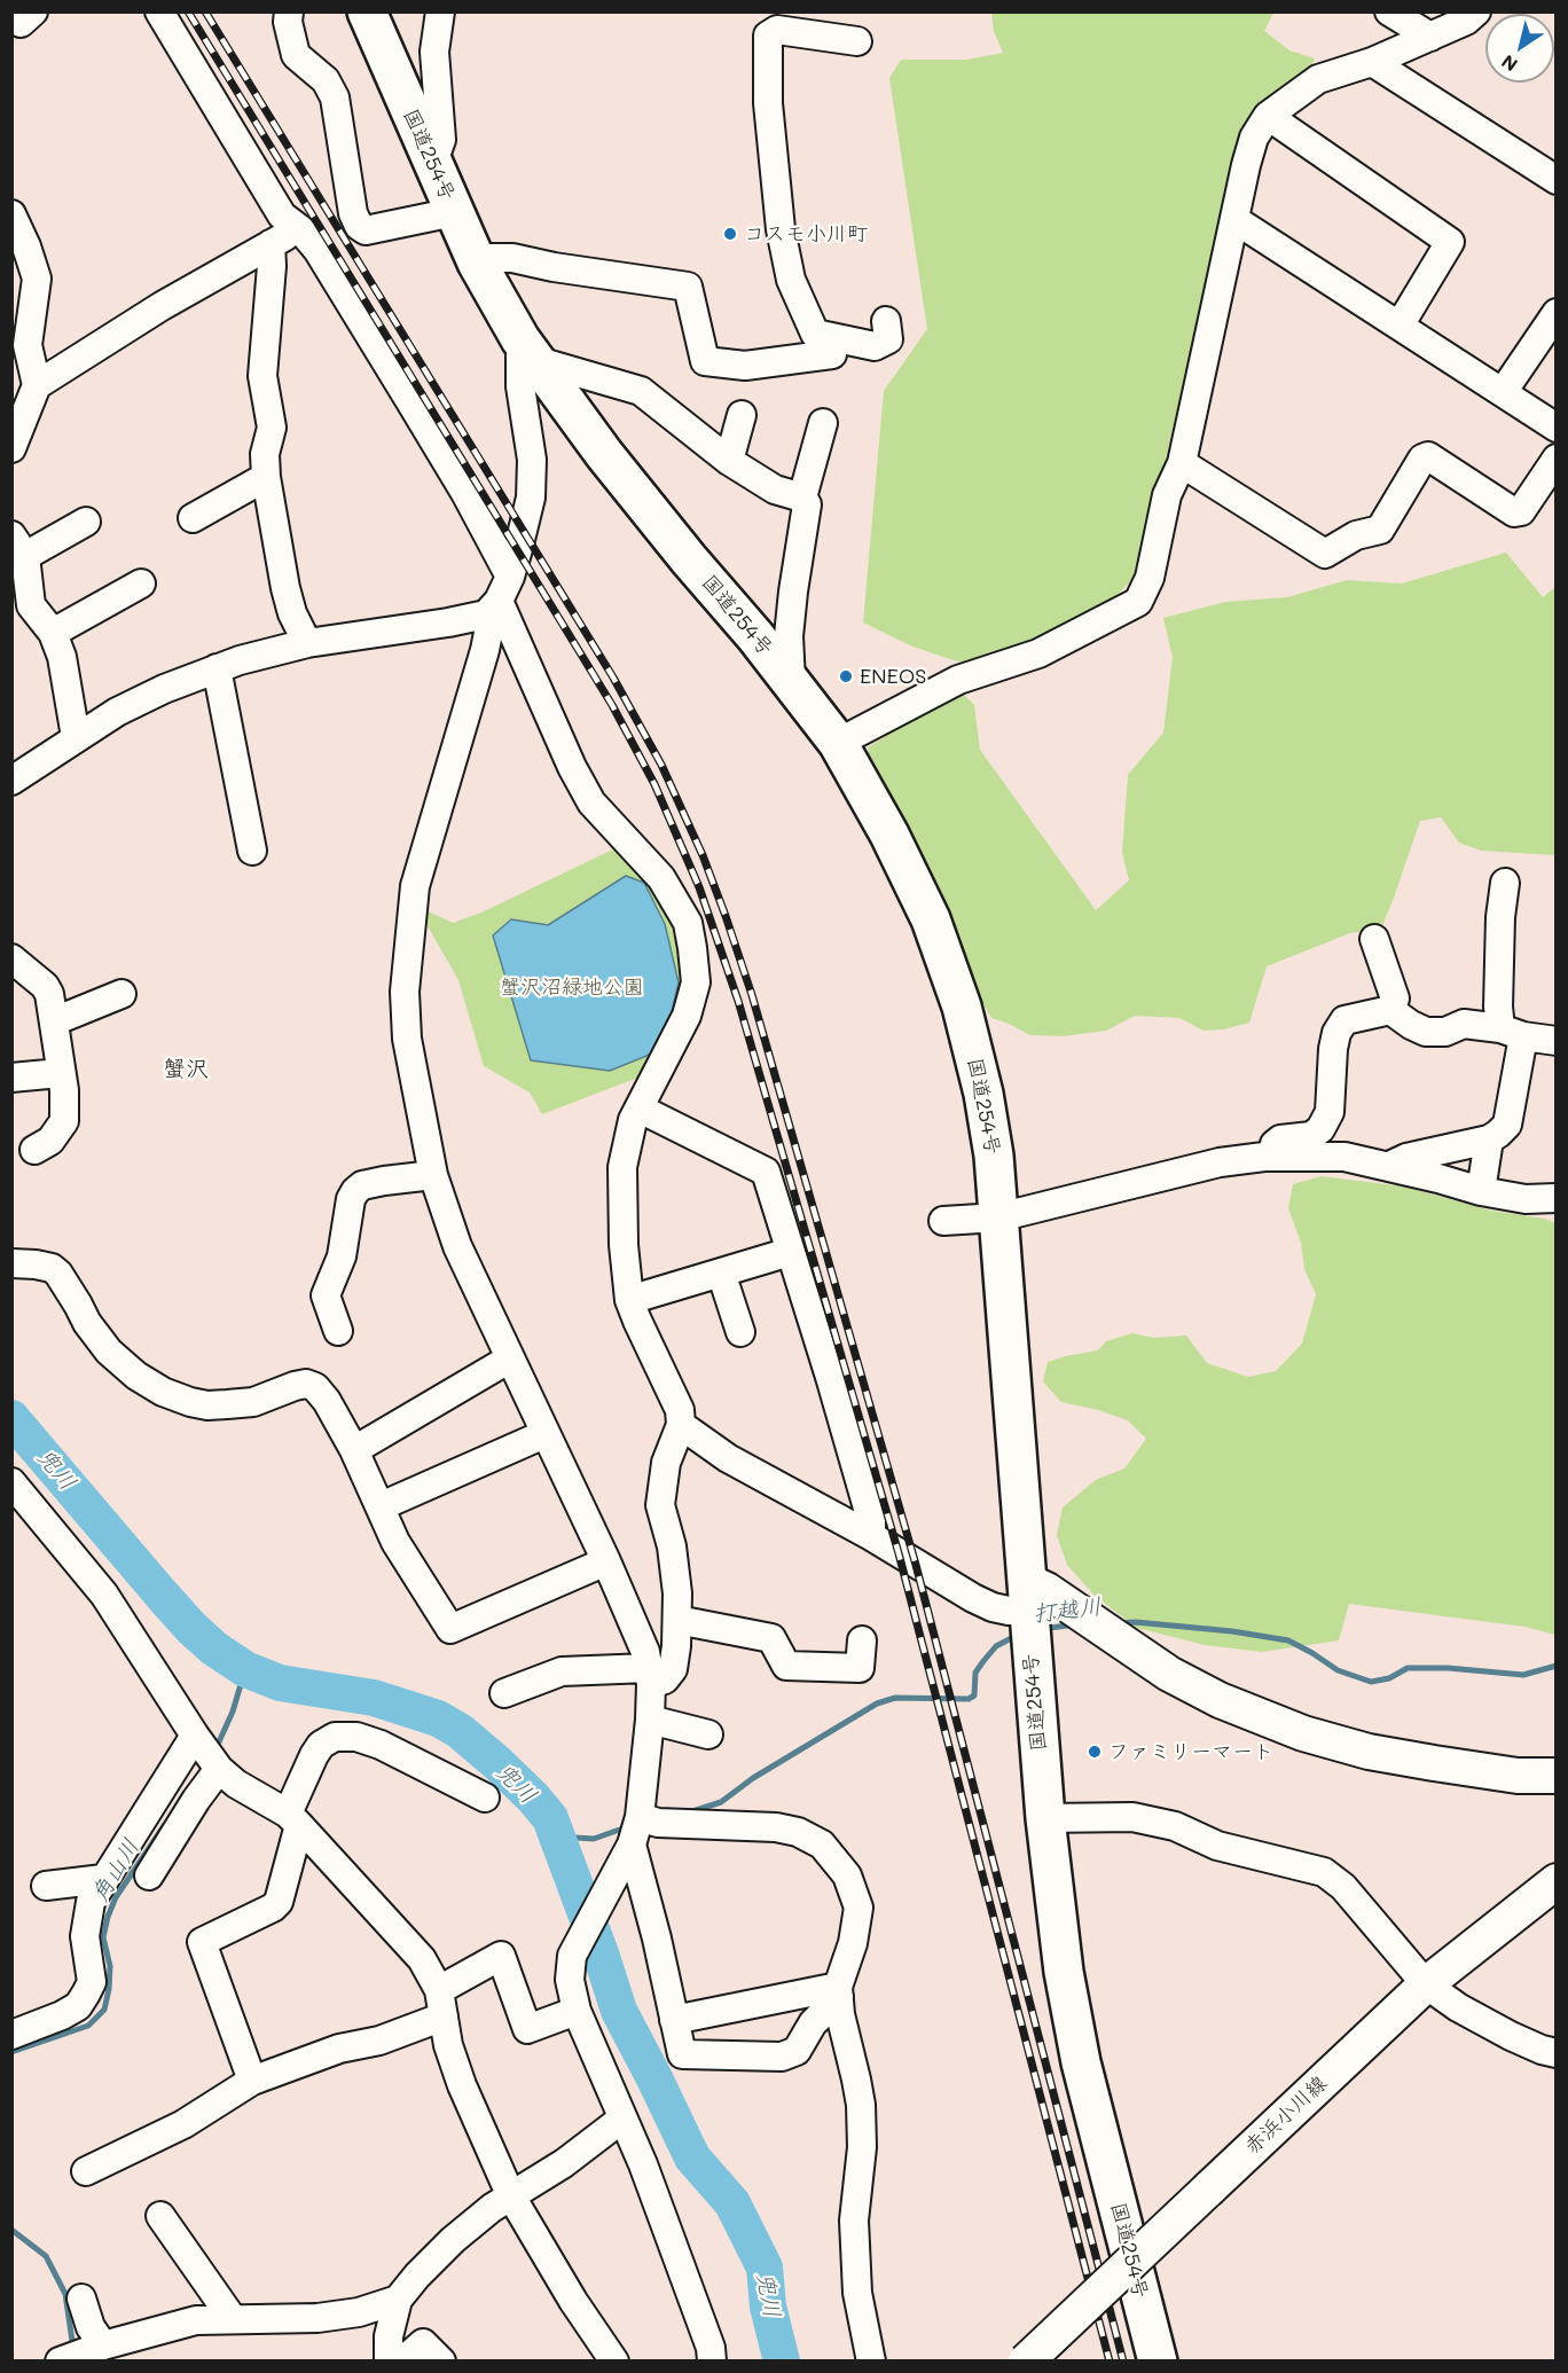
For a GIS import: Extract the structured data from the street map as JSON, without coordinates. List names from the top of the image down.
{
  "streets": {
    "highway": ["国道254号"],
    "main road": ["赤浜小川線"]
  },
  "districts": ["蟹沢"],
  "water": ["兜川", "打越川", "角山川"],
  "parks": ["蟹沢沼緑地公園"],
  "places": ["コスモ小川町", "ENEOS", "ファミリーマート"],
  "north": "bottom left"
}
